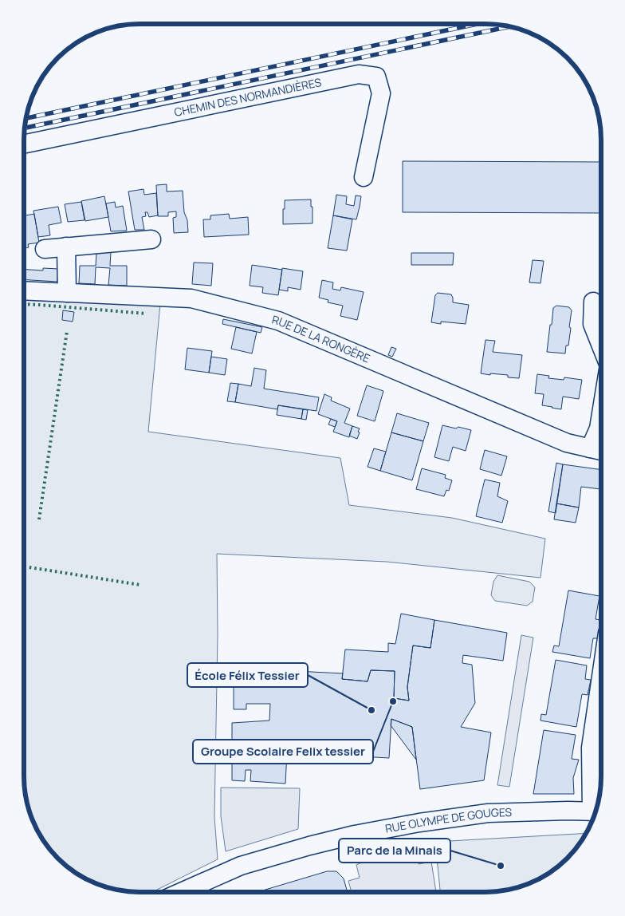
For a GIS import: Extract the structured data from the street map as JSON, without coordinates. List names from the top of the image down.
{
  "streets": {
    "street": ["CHEMIN DES NORMANDIÈRES", "RUE DE LA RONGÈRE", "RUE OLYMPE DE GOUGES"]
  },
  "places": ["Groupe Scolaire Felix tessier", "École Félix Tessier", "Parc de la Minais"]
}
